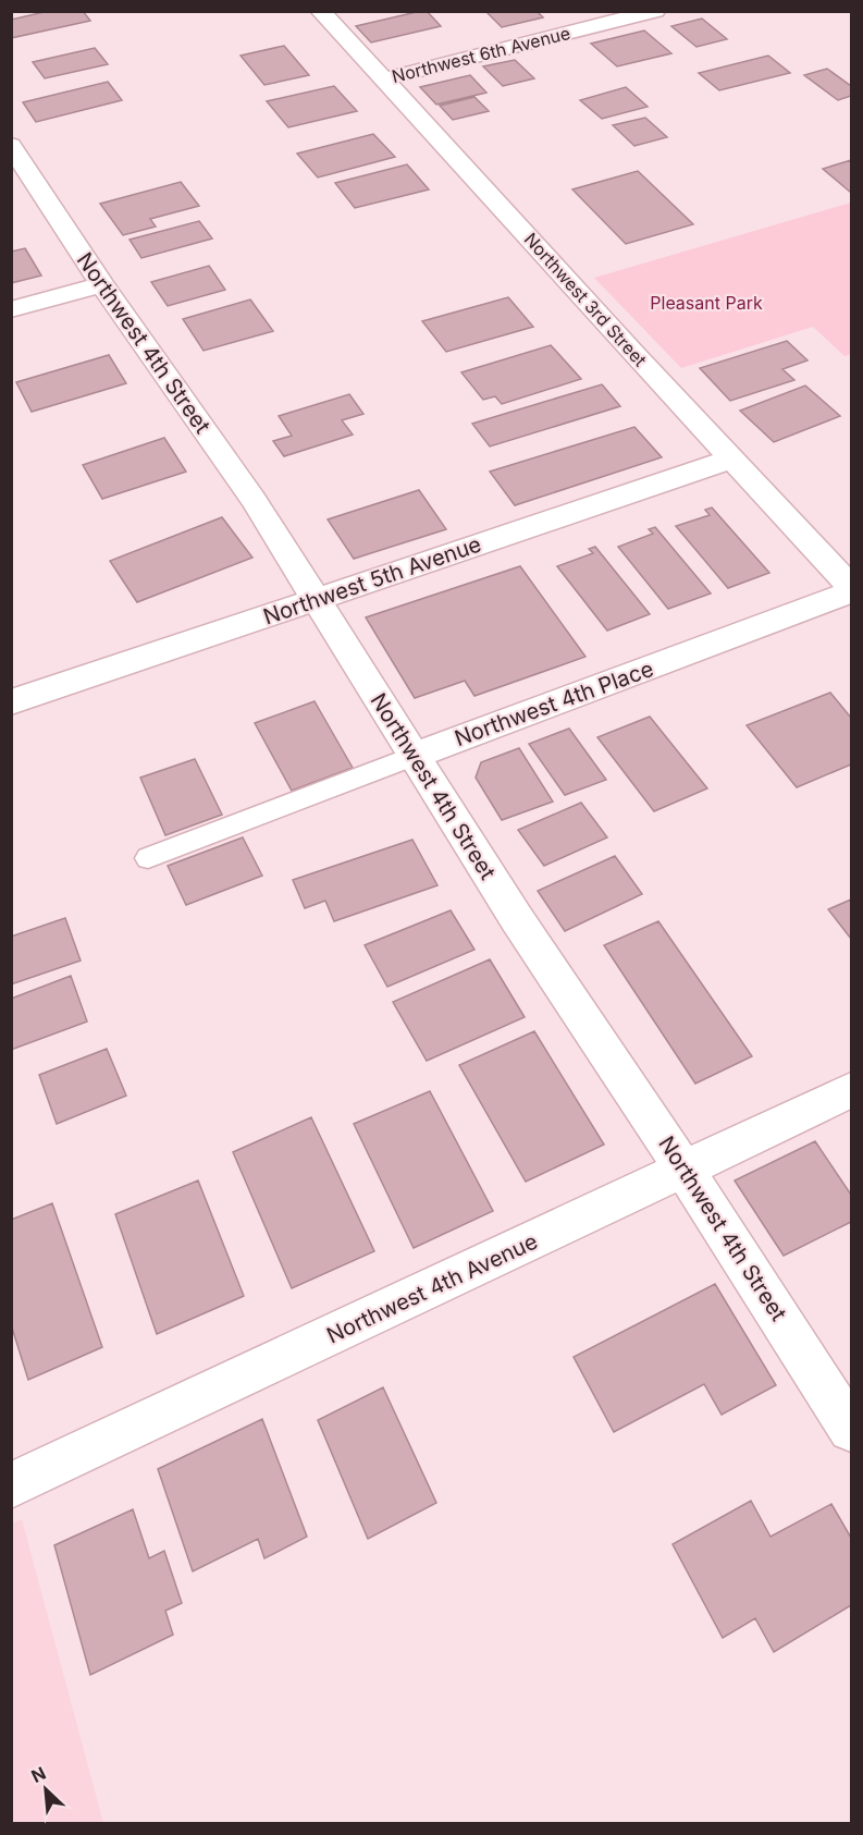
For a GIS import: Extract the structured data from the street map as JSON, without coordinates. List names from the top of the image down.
{
  "streets": {
    "street": [
      "Northwest 6th Avenue",
      "Northwest 3rd Street",
      "Northwest 4th Street",
      "Northwest 5th Avenue",
      "Northwest 4th Place",
      "Northwest 4th Avenue"
    ]
  },
  "crossings": [
    ["Northwest 6th Avenue", "Northwest 3rd Street"],
    ["Northwest 3rd Street", "Northwest 5th Avenue"],
    ["Northwest 4th Street", "Northwest 5th Avenue"],
    ["Northwest 4th Street", "Northwest 4th Place"],
    ["Northwest 4th Street", "Northwest 4th Avenue"]
  ],
  "parks": ["Pleasant Park"],
  "north": "top left"
}
